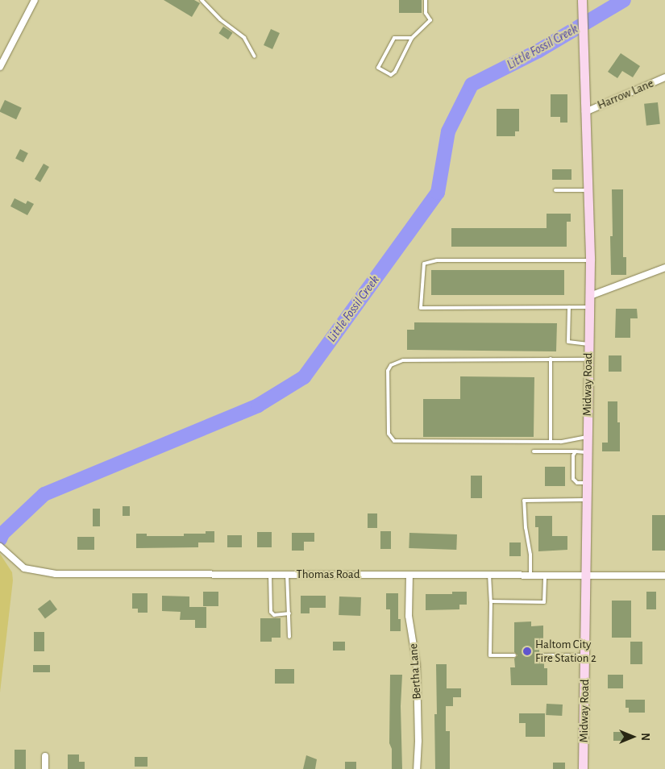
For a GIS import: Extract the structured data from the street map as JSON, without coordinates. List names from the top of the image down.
{
  "streets": {
    "main road": ["Midway Road"],
    "street": ["Harrow Lane", "Thomas Road", "Bertha Lane"]
  },
  "crossings": [
    ["Harrow Lane", "Midway Road"],
    ["Midway Road", "Thomas Road"],
    ["Thomas Road", "Bertha Lane"]
  ],
  "water": ["Little Fossil Creek"],
  "places": ["Haltom City Fire Station 2"],
  "north": "right"
}
